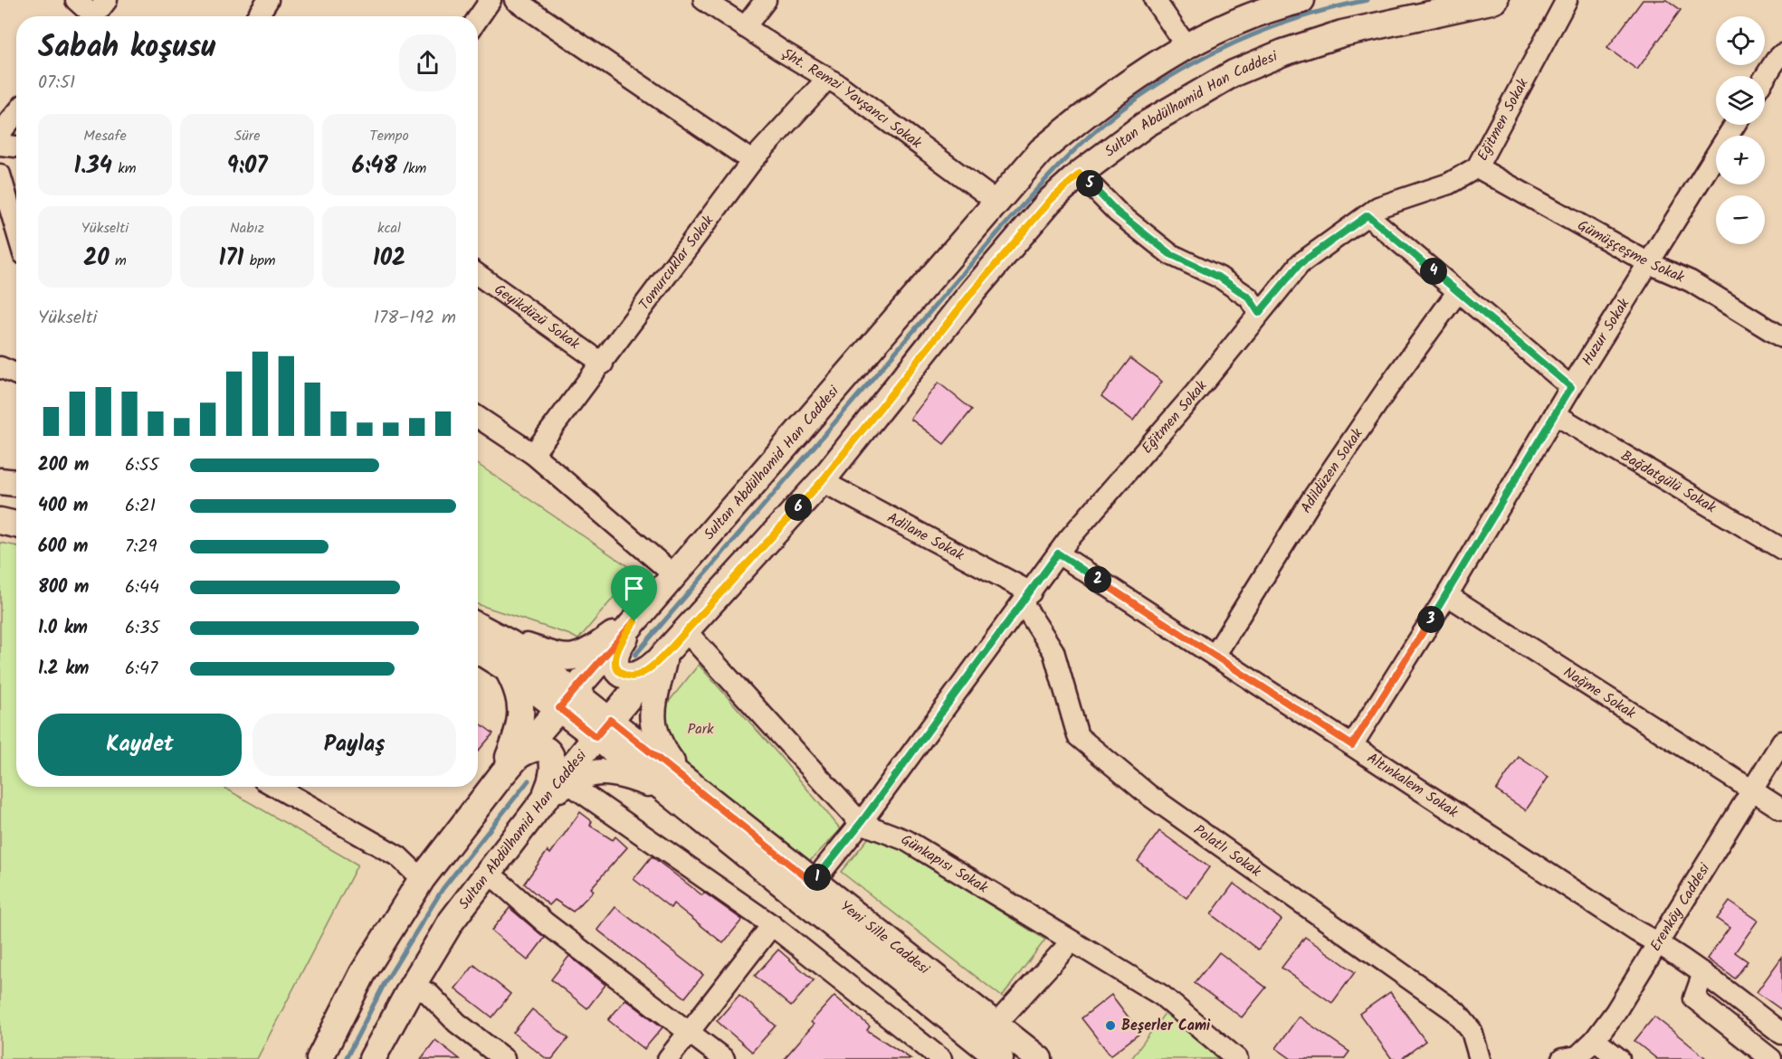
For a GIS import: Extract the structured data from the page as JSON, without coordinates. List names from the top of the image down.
{
  "streets": {
    "main road": ["Sultan Abdülhamid Han Caddesi", "Yeni Sille Caddesi"],
    "street": [
      "Şht. Remzi Yavşancı Sokak",
      "Eğitmen Sokak",
      "Gümüşçeşme Sokak",
      "Tomurcuklar Sokak",
      "Geyikdüzü Sokak",
      "Huzur Sokak",
      "Adildüzen Sokak",
      "Bağdatgülü Sokak",
      "Adilane Sokak",
      "Nağme Sokak",
      "Altınkalem Sokak",
      "Polatlı Sokak",
      "Günkapısı Sokak",
      "Erenköy Caddesi"
    ]
  },
  "crossings": [
    ["Şht. Remzi Yavşancı Sokak", "Sultan Abdülhamid Han Caddesi"],
    ["Şht. Remzi Yavşancı Sokak", "Tomurcuklar Sokak"],
    ["Sultan Abdülhamid Han Caddesi", "Adilane Sokak"],
    ["Sultan Abdülhamid Han Caddesi", "Günkapısı Sokak"],
    ["Sultan Abdülhamid Han Caddesi", "Yeni Sille Caddesi"],
    ["Eğitmen Sokak", "Gümüşçeşme Sokak"],
    ["Eğitmen Sokak", "Adilane Sokak"],
    ["Eğitmen Sokak", "Altınkalem Sokak"],
    ["Eğitmen Sokak", "Polatlı Sokak"],
    ["Eğitmen Sokak", "Günkapısı Sokak"],
    ["Eğitmen Sokak", "Yeni Sille Caddesi"],
    ["Gümüşçeşme Sokak", "Huzur Sokak"],
    ["Tomurcuklar Sokak", "Geyikdüzü Sokak"],
    ["Huzur Sokak", "Bağdatgülü Sokak"],
    ["Huzur Sokak", "Nağme Sokak"],
    ["Huzur Sokak", "Altınkalem Sokak"],
    ["Adildüzen Sokak", "Altınkalem Sokak"],
    ["Adilane Sokak", "Polatlı Sokak"],
    ["Nağme Sokak", "Erenköy Caddesi"],
    ["Altınkalem Sokak", "Erenköy Caddesi"]
  ],
  "parks": ["Park"],
  "places": ["Beşerler Cami"],
  "page": {
    "map_buttons": ["+", "−"],
    "heading": ["Sabah koşusu", "07:51"],
    "stats": [
      ["Mesafe", "1.34 km"],
      ["Süre", "9:07"],
      ["Tempo", "6:48 /km"],
      ["Yükselti", "20 m"],
      ["Nabız", "171 bpm"],
      ["kcal", "102"]
    ],
    "pins": [
      "5",
      "4",
      "6",
      "2",
      "3",
      "1"
    ],
    "chart": ["Yükselti", "178–192 m"],
    "list": [
      {
        "name": "200 m",
        "note": "6:55"
      },
      {
        "name": "400 m",
        "note": "6:21"
      },
      {
        "name": "600 m",
        "note": "7:29"
      },
      {
        "name": "800 m",
        "note": "6:44"
      },
      {
        "name": "1.0 km",
        "note": "6:35"
      },
      {
        "name": "1.2 km",
        "note": "6:47"
      }
    ],
    "buttons": ["Kaydet", "Paylaş"]
  }
}
